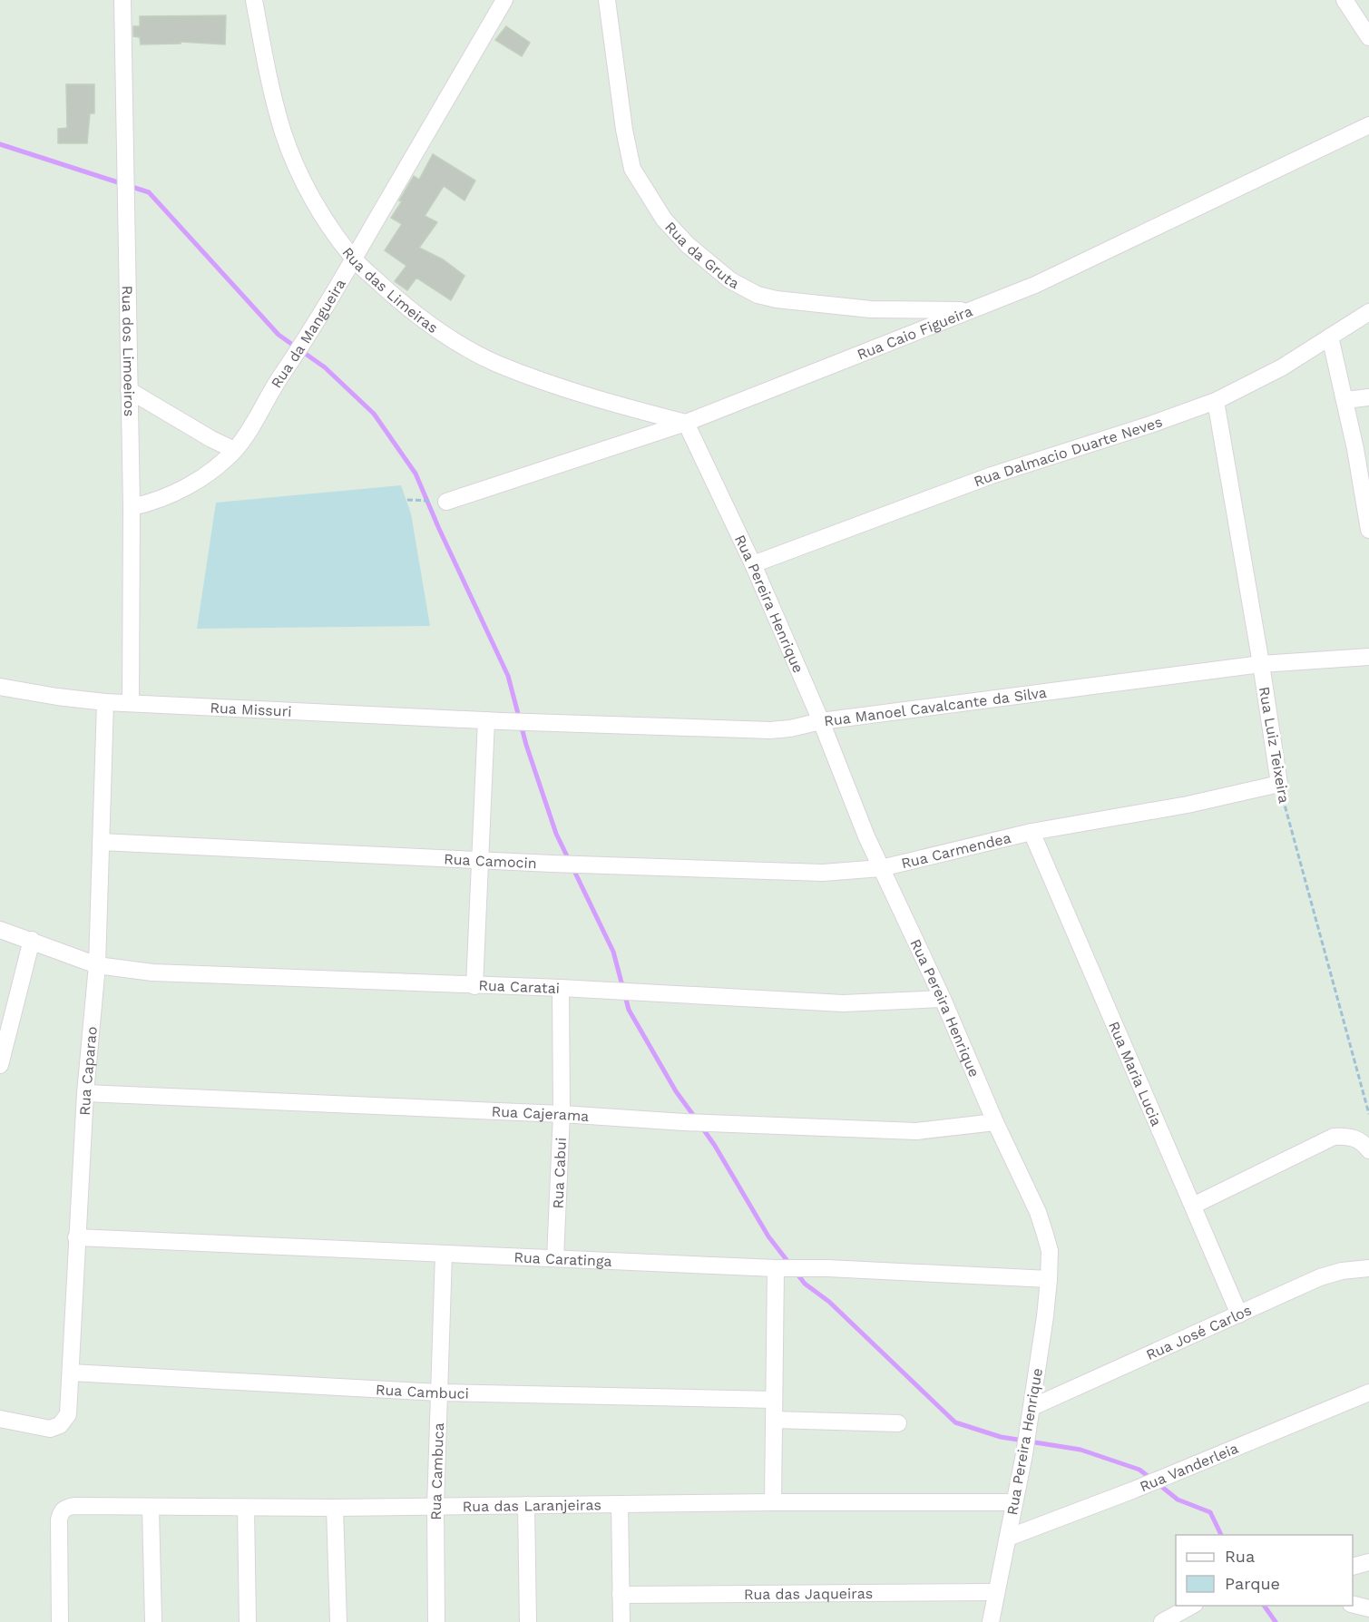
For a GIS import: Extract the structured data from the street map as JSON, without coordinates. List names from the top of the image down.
{
  "streets": {
    "street": [
      "Rua da Gruta",
      "Rua das Limeiras",
      "Rua Caio Figueira",
      "Rua da Mangueira",
      "Rua dos Limoeiros",
      "Rua Dalmacio Duarte Neves",
      "Rua Pereira Henrique",
      "Rua Manoel Cavalcante da Silva",
      "Rua Missuri",
      "Rua Luiz Teixeira",
      "Rua Carmendea",
      "Rua Camocin",
      "Rua Caratai",
      "Rua Caparao",
      "Rua Maria Lucia",
      "Rua Cajerama",
      "Rua Cabui",
      "Rua Caratinga",
      "Rua José Carlos",
      "Rua Cambuci",
      "Rua Vanderleia",
      "Rua Cambuca",
      "Rua das Laranjeiras",
      "Rua das Jaqueiras"
    ]
  },
  "crossings": [
    ["Rua da Gruta", "Rua Caio Figueira"],
    ["Rua das Limeiras", "Rua Caio Figueira"],
    ["Rua das Limeiras", "Rua da Mangueira"],
    ["Rua das Limeiras", "Rua Pereira Henrique"],
    ["Rua Caio Figueira", "Rua Pereira Henrique"],
    ["Rua da Mangueira", "Rua dos Limoeiros"],
    ["Rua dos Limoeiros", "Rua Missuri"],
    ["Rua Dalmacio Duarte Neves", "Rua Pereira Henrique"],
    ["Rua Dalmacio Duarte Neves", "Rua Luiz Teixeira"],
    ["Rua Pereira Henrique", "Rua Manoel Cavalcante da Silva"],
    ["Rua Pereira Henrique", "Rua Carmendea"],
    ["Rua Pereira Henrique", "Rua Camocin"],
    ["Rua Pereira Henrique", "Rua Caratai"],
    ["Rua Pereira Henrique", "Rua Cajerama"],
    ["Rua Pereira Henrique", "Rua Caratinga"],
    ["Rua Pereira Henrique", "Rua José Carlos"],
    ["Rua Pereira Henrique", "Rua Vanderleia"],
    ["Rua Pereira Henrique", "Rua das Laranjeiras"],
    ["Rua Pereira Henrique", "Rua das Jaqueiras"],
    ["Rua Manoel Cavalcante da Silva", "Rua Missuri"],
    ["Rua Manoel Cavalcante da Silva", "Rua Luiz Teixeira"],
    ["Rua Missuri", "Rua Caparao"],
    ["Rua Luiz Teixeira", "Rua Carmendea"],
    ["Rua Carmendea", "Rua Camocin"],
    ["Rua Carmendea", "Rua Maria Lucia"],
    ["Rua Camocin", "Rua Caparao"],
    ["Rua Caratai", "Rua Caparao"],
    ["Rua Caratai", "Rua Cabui"],
    ["Rua Caparao", "Rua Cajerama"],
    ["Rua Caparao", "Rua Caratinga"],
    ["Rua Caparao", "Rua Cambuci"],
    ["Rua Maria Lucia", "Rua José Carlos"],
    ["Rua Cajerama", "Rua Cabui"],
    ["Rua Cabui", "Rua Caratinga"],
    ["Rua Caratinga", "Rua Cambuca"],
    ["Rua Cambuci", "Rua Cambuca"],
    ["Rua Cambuca", "Rua das Laranjeiras"]
  ],
  "legend": ["Rua", "Parque"]
}
